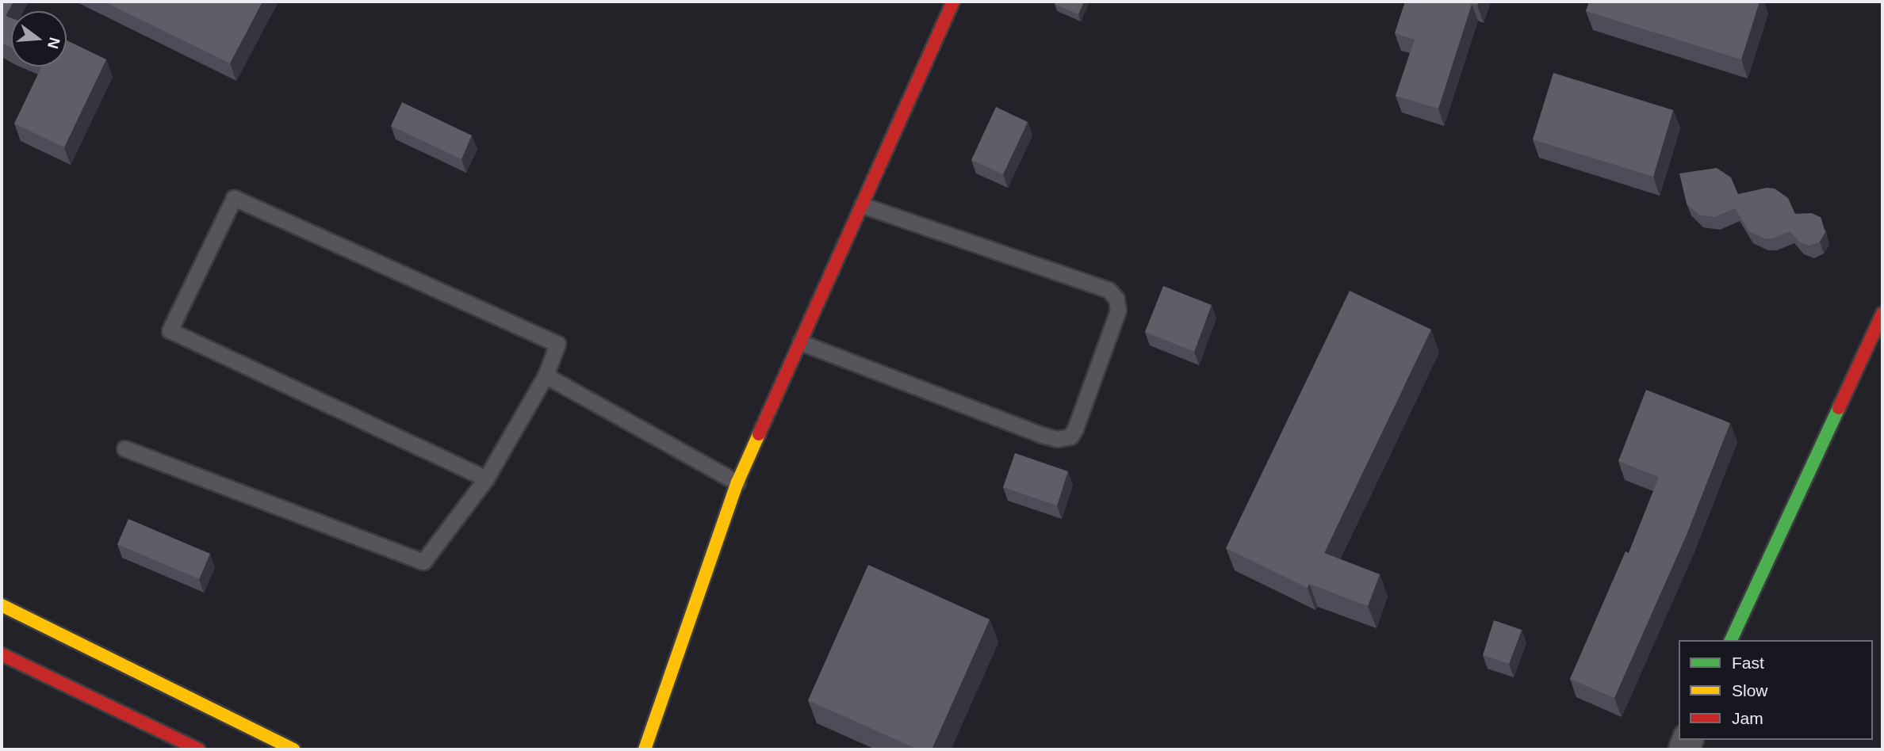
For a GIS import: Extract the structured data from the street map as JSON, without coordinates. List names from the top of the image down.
{
  "legend": ["Fast", "Slow", "Jam"],
  "north": "right"
}
